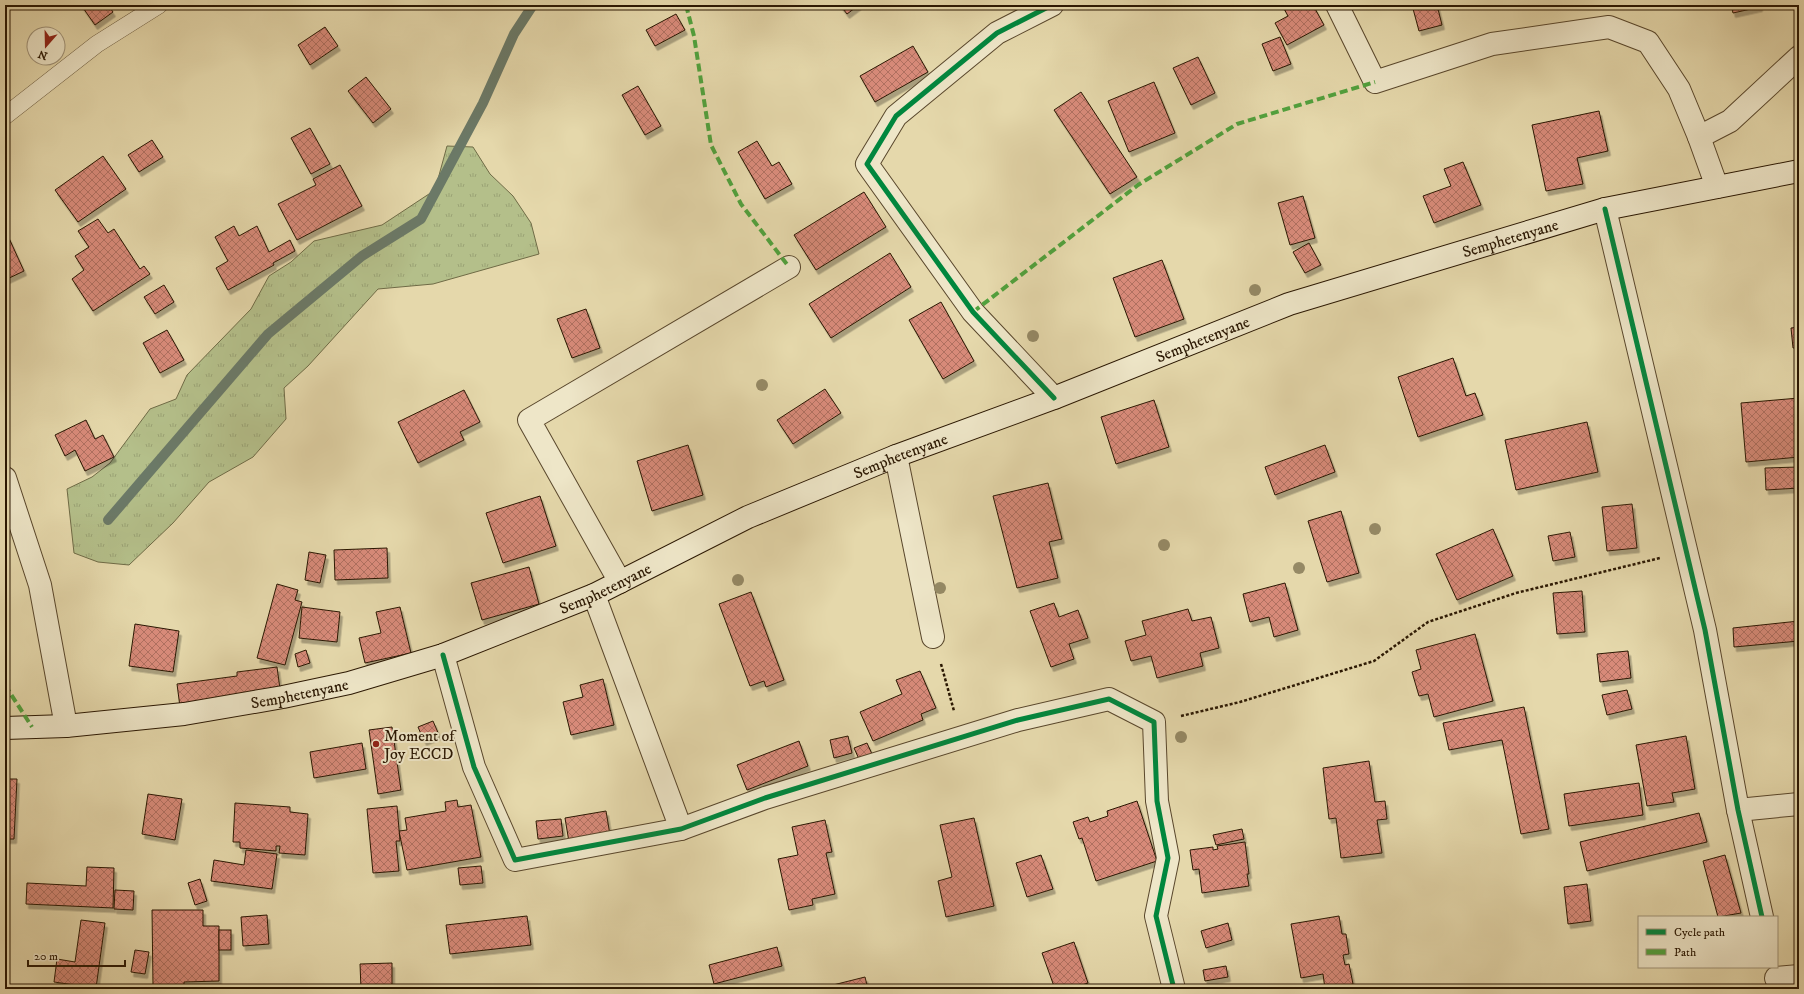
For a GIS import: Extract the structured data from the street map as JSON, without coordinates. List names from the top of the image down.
{
  "streets": {
    "street": ["Semphetenyane"]
  },
  "places": ["Moment of Joy ECCD"],
  "legend": ["Cycle path", "Path"],
  "scale_bar": "20 m",
  "north": "bottom"
}
